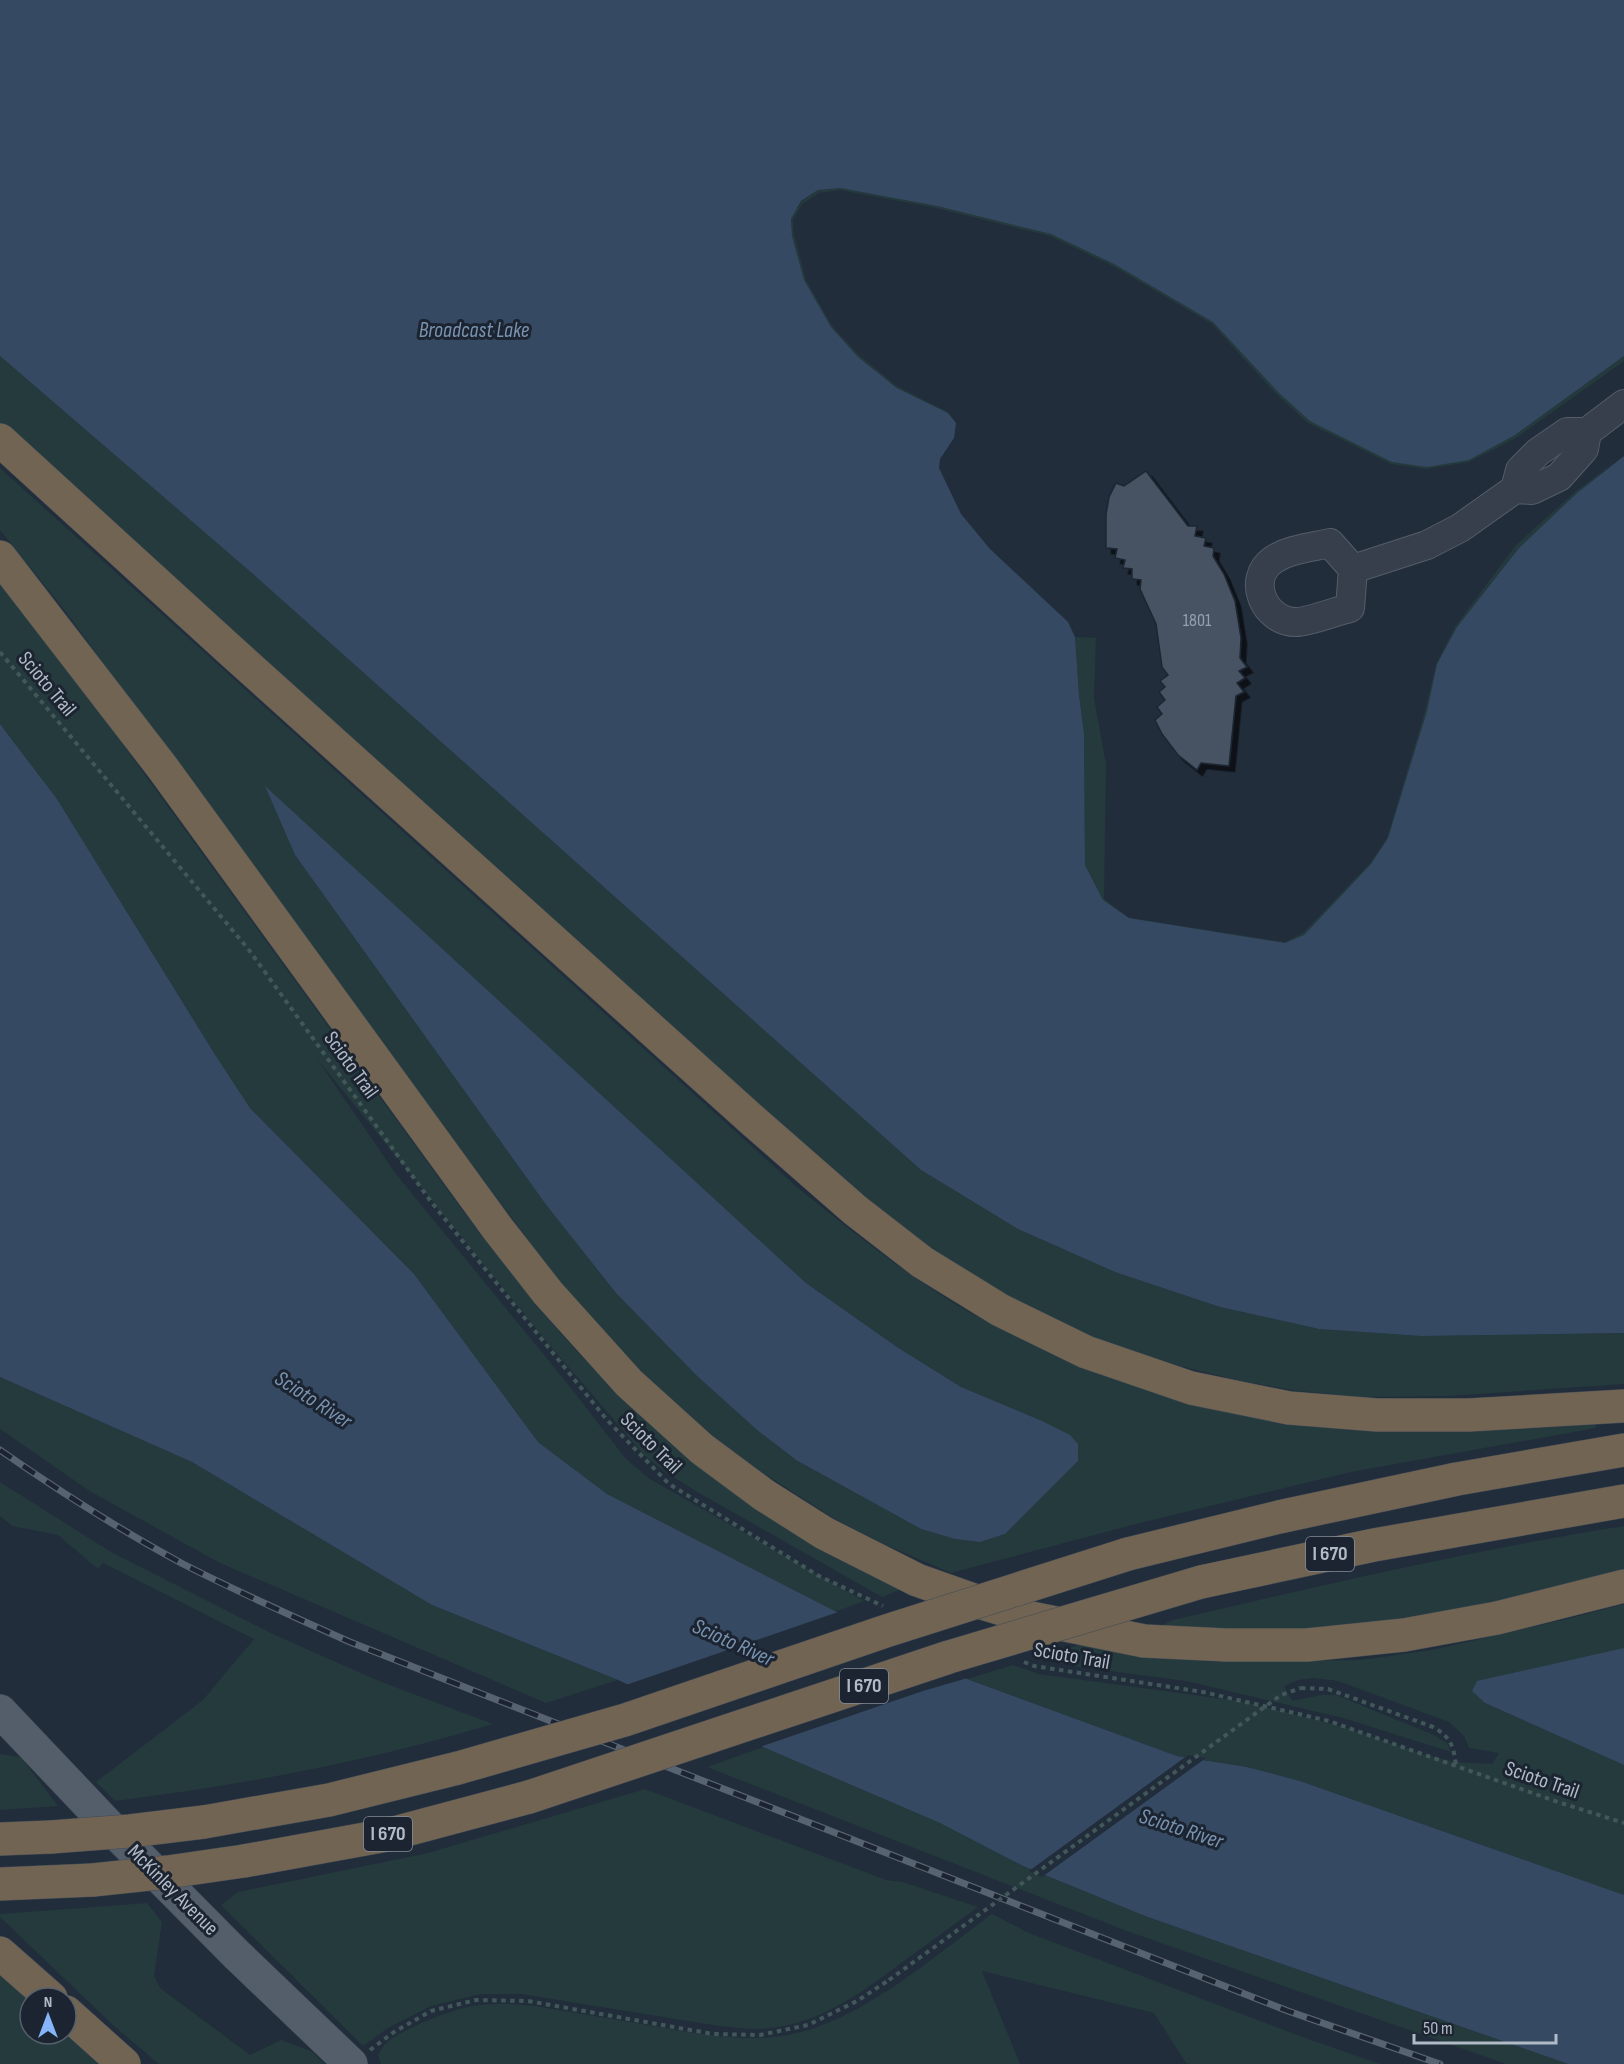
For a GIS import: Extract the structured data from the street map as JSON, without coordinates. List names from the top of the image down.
{
  "streets": {
    "highway": ["I 670"],
    "main road": ["McKinley Avenue"],
    "path": ["Scioto Trail"]
  },
  "water": ["Broadcast Lake", "Scioto River"],
  "house_numbers": ["1801"],
  "scale_bar": "50 m",
  "north": "top"
}
